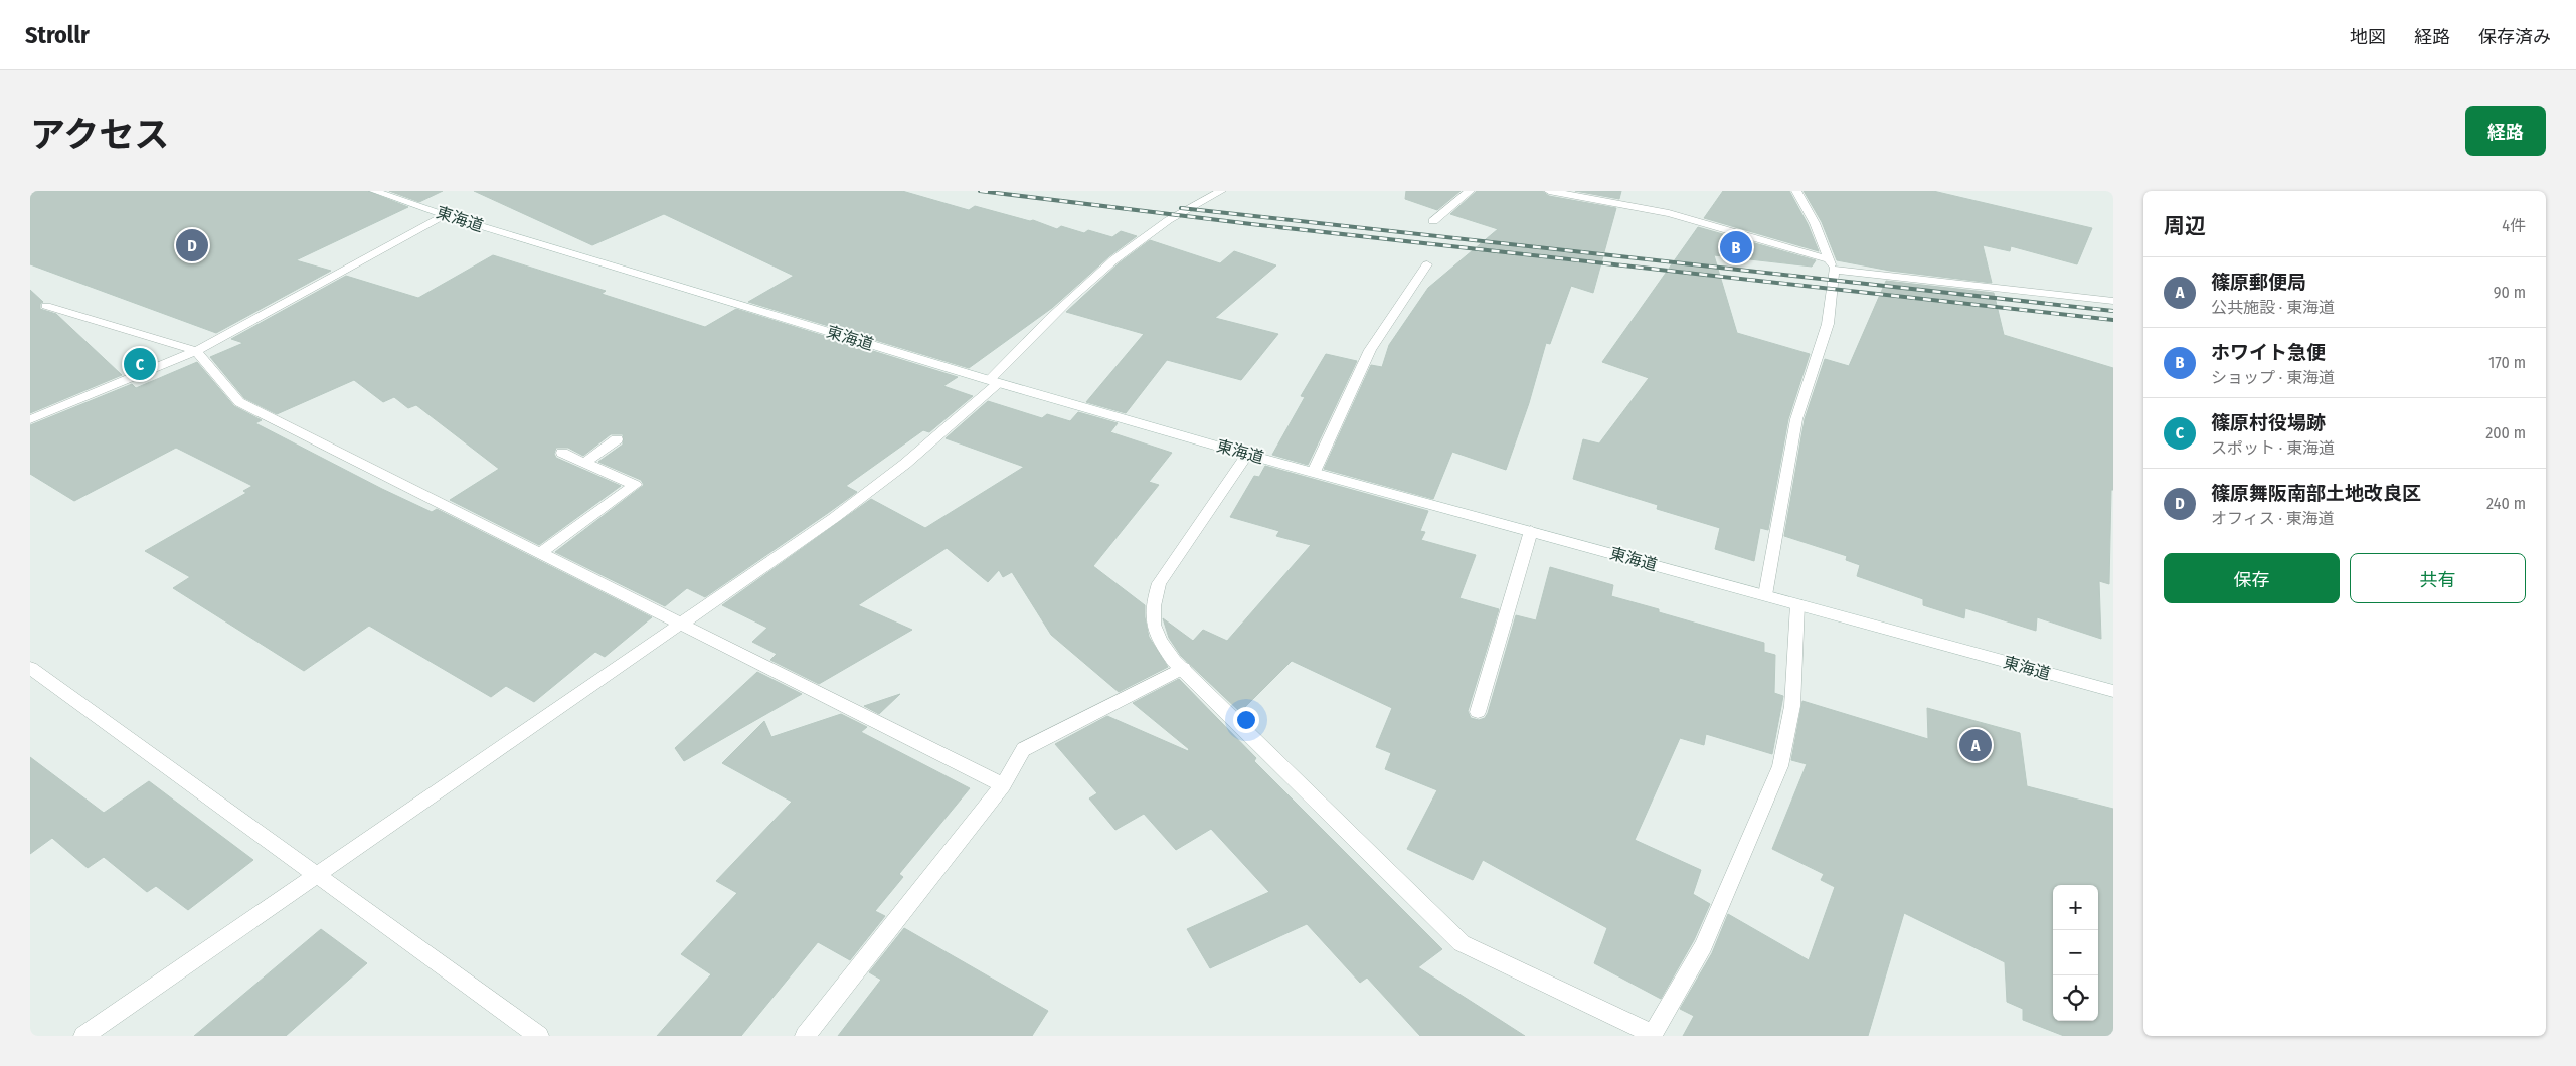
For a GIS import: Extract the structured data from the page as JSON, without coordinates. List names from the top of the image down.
{
  "streets": {
    "street": ["東海道"]
  },
  "page": {
    "header": "Strollr",
    "nav": ["地図", "経路", "保存済み"],
    "title": "アクセス",
    "buttons": [
      "経路",
      ["保存", "共有"]
    ],
    "heading": ["周辺", "4件"],
    "pins": [
      "D",
      "B",
      "C",
      "A"
    ],
    "list": [
      {
        "mark": "A",
        "name": "篠原郵便局",
        "note": "公共施設 · 東海道",
        "value": "90 m"
      },
      {
        "mark": "B",
        "name": "ホワイト急便",
        "note": "ショップ · 東海道",
        "value": "170 m"
      },
      {
        "mark": "C",
        "name": "篠原村役場跡",
        "note": "スポット · 東海道",
        "value": "200 m"
      },
      {
        "mark": "D",
        "name": "篠原舞阪南部土地改良区",
        "note": "オフィス · 東海道",
        "value": "240 m"
      }
    ],
    "map_buttons": ["+", "−"]
  }
}
